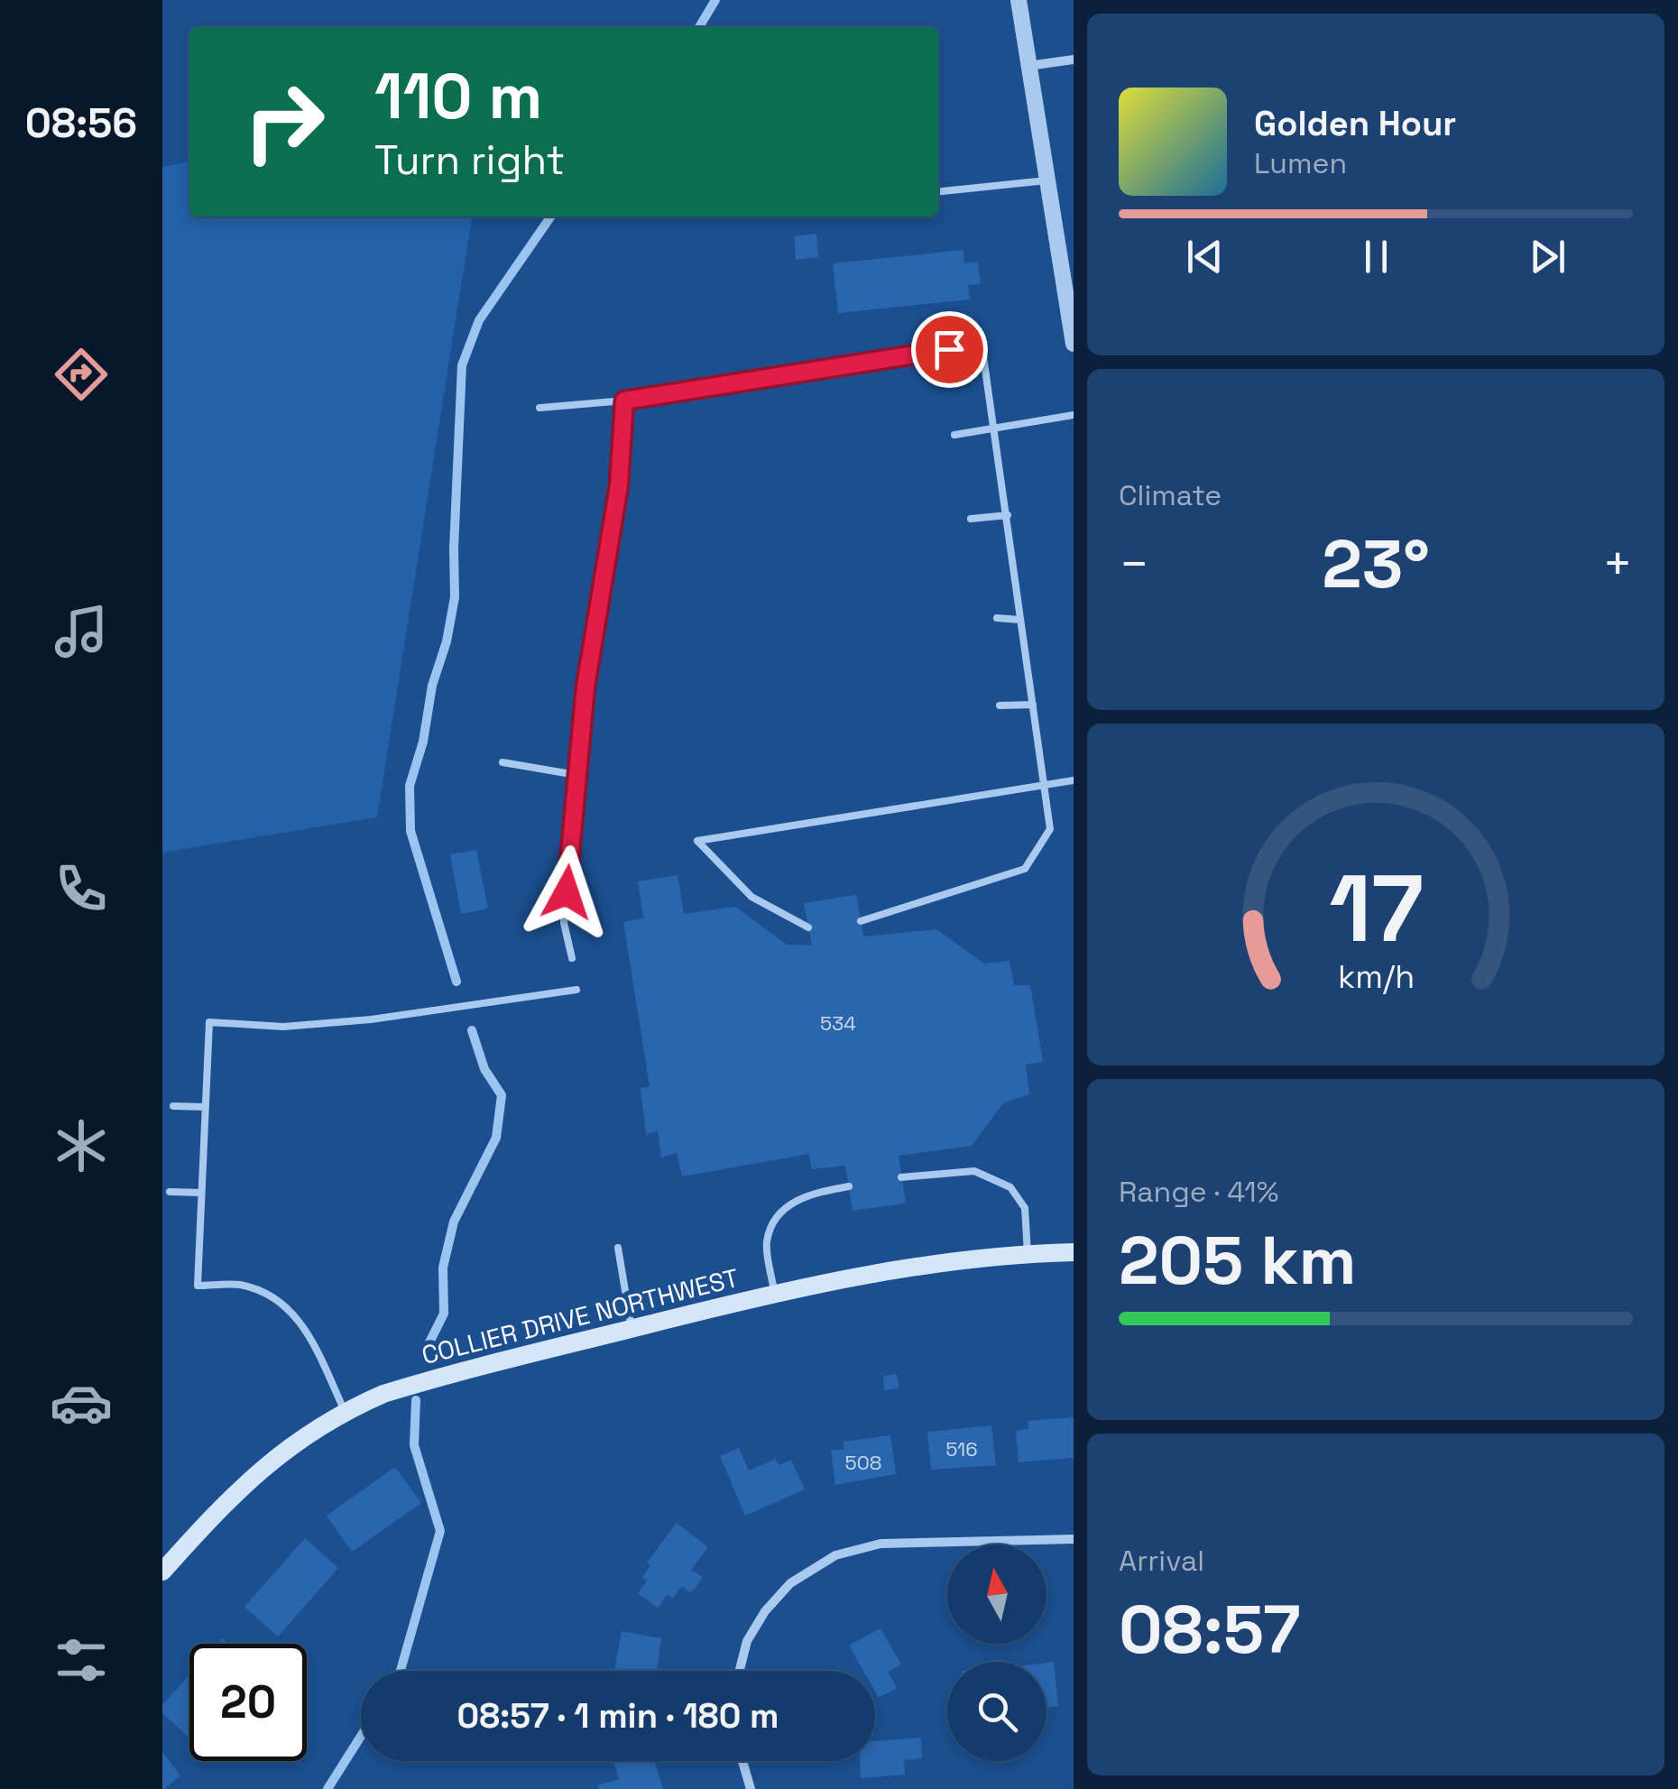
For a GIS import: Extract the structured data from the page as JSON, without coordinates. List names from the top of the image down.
{
  "streets": {
    "main road": ["COLLIER DRIVE NORTHWEST"]
  },
  "house_numbers": ["534", "516", "508"],
  "north": "top",
  "page": {
    "tabs": "08:56",
    "turn": ["110 m", "Turn right"],
    "song": ["Golden Hour", "Lumen"],
    "tile": [
      "Climate",
      ["Range · 41%", "205 km"],
      ["Arrival", "08:57"]
    ],
    "heat": ["−", "23°", "+"],
    "limit": "20",
    "trip": "08:57 · 1 min · 180 m",
    "gauge": ["17", "km/h"]
  }
}
